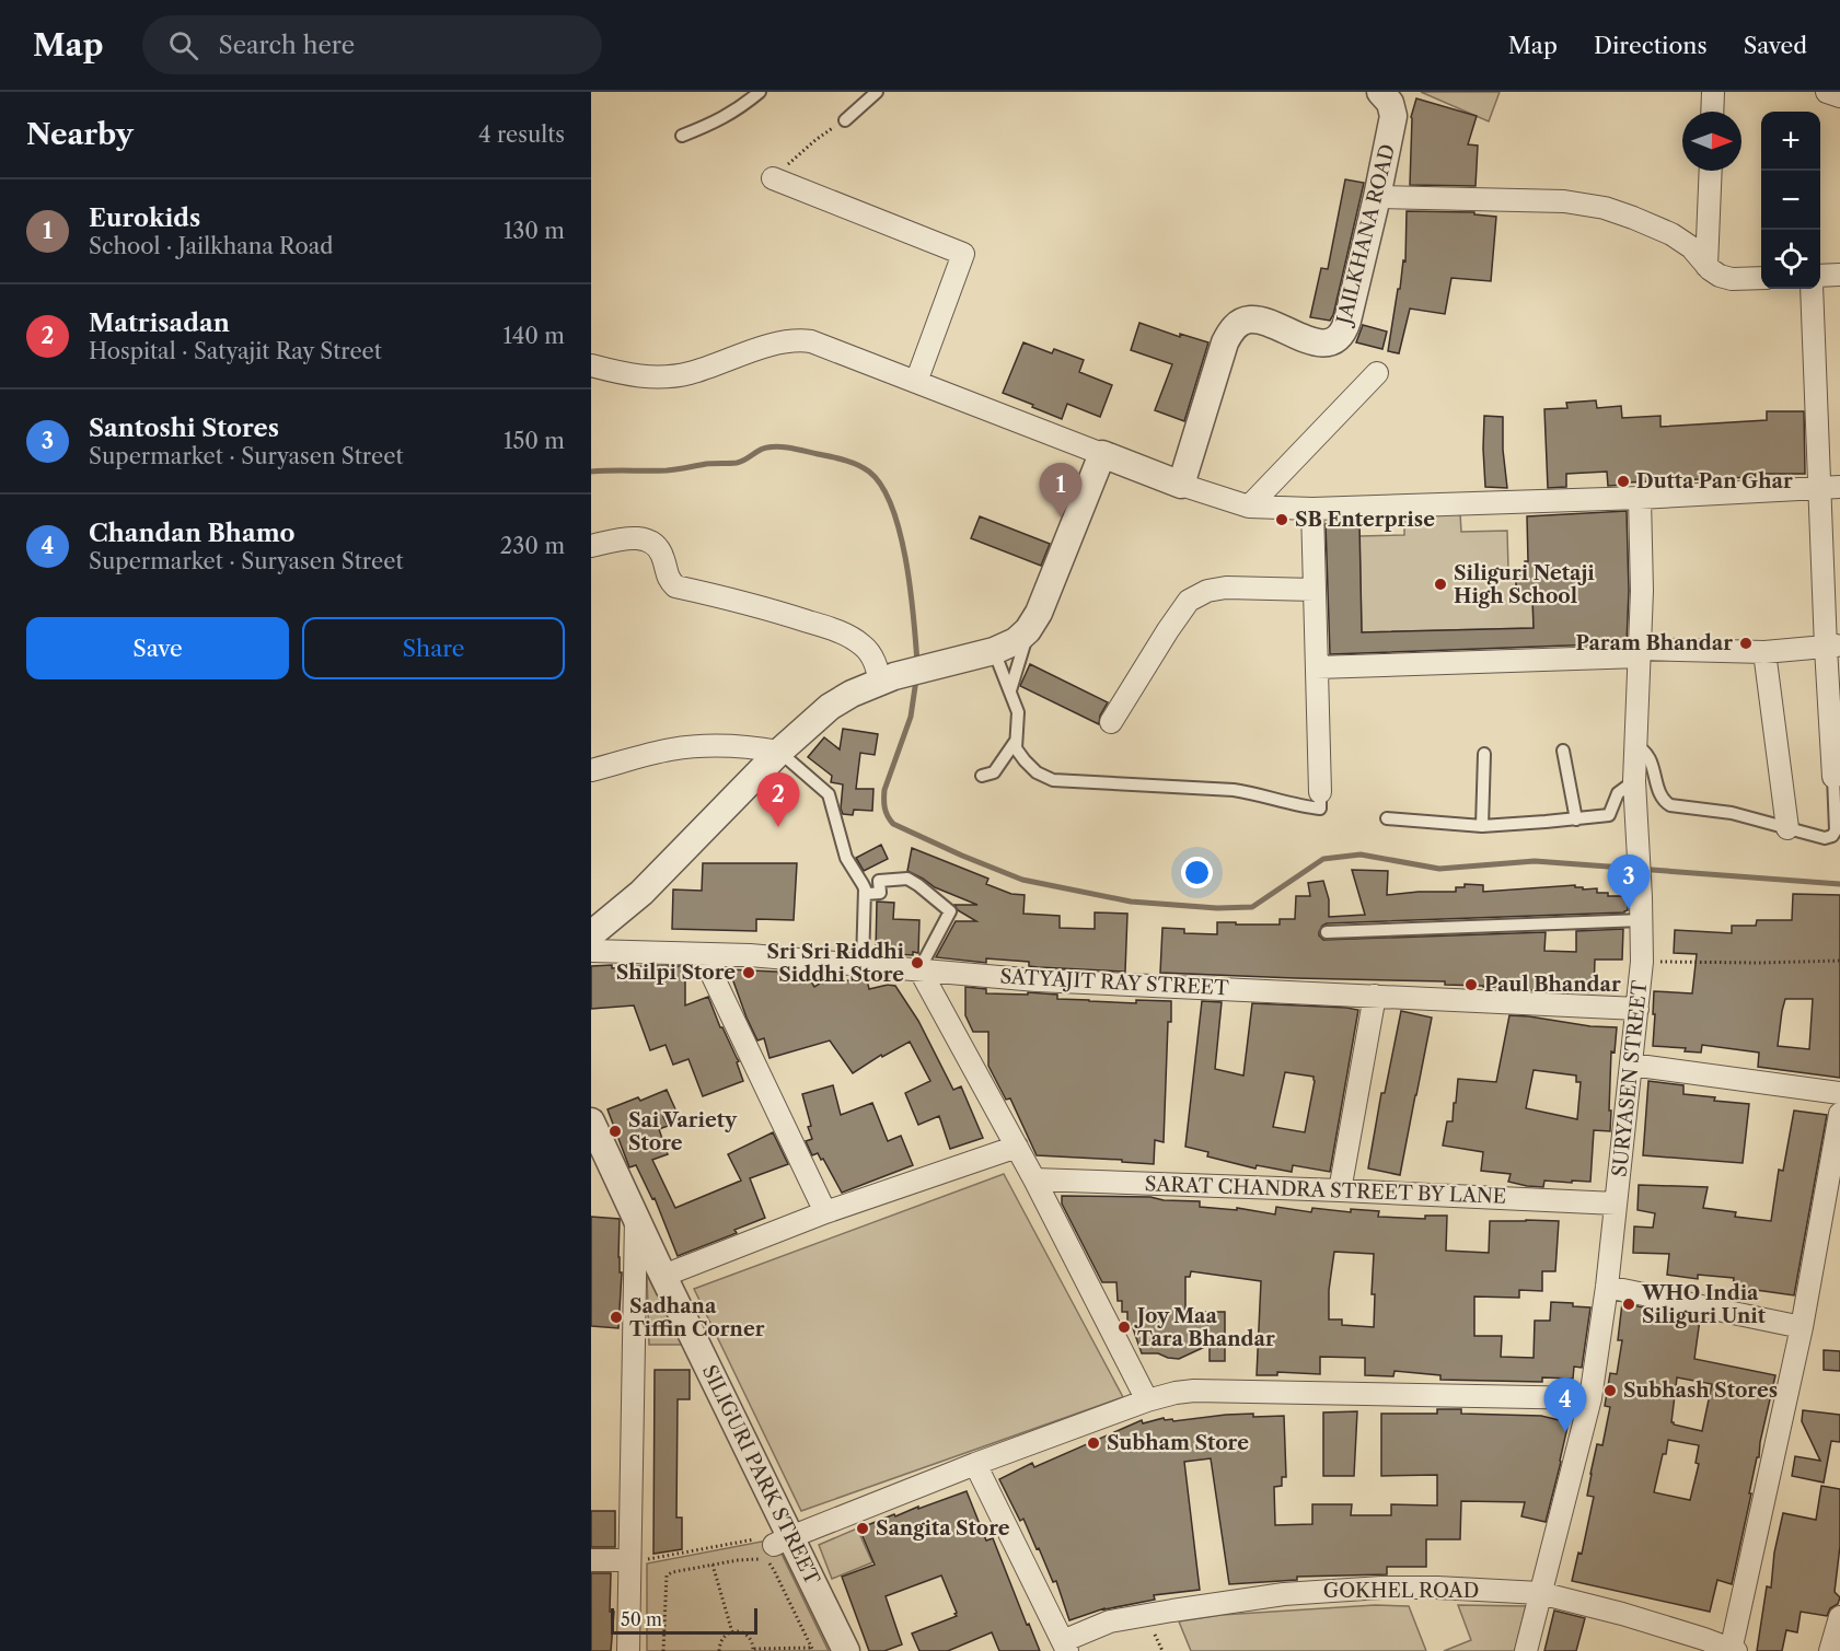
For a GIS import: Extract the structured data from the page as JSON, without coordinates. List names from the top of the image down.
{
  "streets": {
    "street": [
      "JAILKHANA ROAD",
      "SATYAJIT RAY STREET",
      "SURYASEN STREET",
      "SARAT CHANDRA STREET BY LANE",
      "SILIGURI PARK STREET",
      "GOKHEL ROAD"
    ]
  },
  "crossings": [
    ["SATYAJIT RAY STREET", "SURYASEN STREET"],
    ["SURYASEN STREET", "SARAT CHANDRA STREET BY LANE"],
    ["SURYASEN STREET", "GOKHEL ROAD"]
  ],
  "places": [
    "Dutta Pan Ghar",
    "SB Enterprise",
    "Siliguri Netaji High School",
    "Param Bhandar",
    "Sri Sri Riddhi Siddhi Store",
    "Shilpi Store",
    "Paul Bhandar",
    "Sai Variety Store",
    "WHO India Siliguri Unit",
    "Sadhana Tiffin Corner",
    "Joy Maa Tara Bhandar",
    "Subhash Stores",
    "Subham Store",
    "Sangita Store"
  ],
  "scale_bar": "50 m",
  "north": "right",
  "page": {
    "header": "Map",
    "search": "Search here",
    "nav": ["Map", "Directions", "Saved"],
    "heading": ["Nearby", "4 results"],
    "map_buttons": ["+", "−"],
    "list": [
      {
        "mark": "1",
        "name": "Eurokids",
        "note": "School · Jailkhana Road",
        "value": "130 m"
      },
      {
        "mark": "2",
        "name": "Matrisadan",
        "note": "Hospital · Satyajit Ray Street",
        "value": "140 m"
      },
      {
        "mark": "3",
        "name": "Santoshi Stores",
        "note": "Supermarket · Suryasen Street",
        "value": "150 m"
      },
      {
        "mark": "4",
        "name": "Chandan Bhamo",
        "note": "Supermarket · Suryasen Street",
        "value": "230 m"
      }
    ],
    "pins": [
      "1",
      "2",
      "3",
      "4"
    ],
    "buttons": ["Save", "Share"],
    "scale": "50 m"
  }
}
